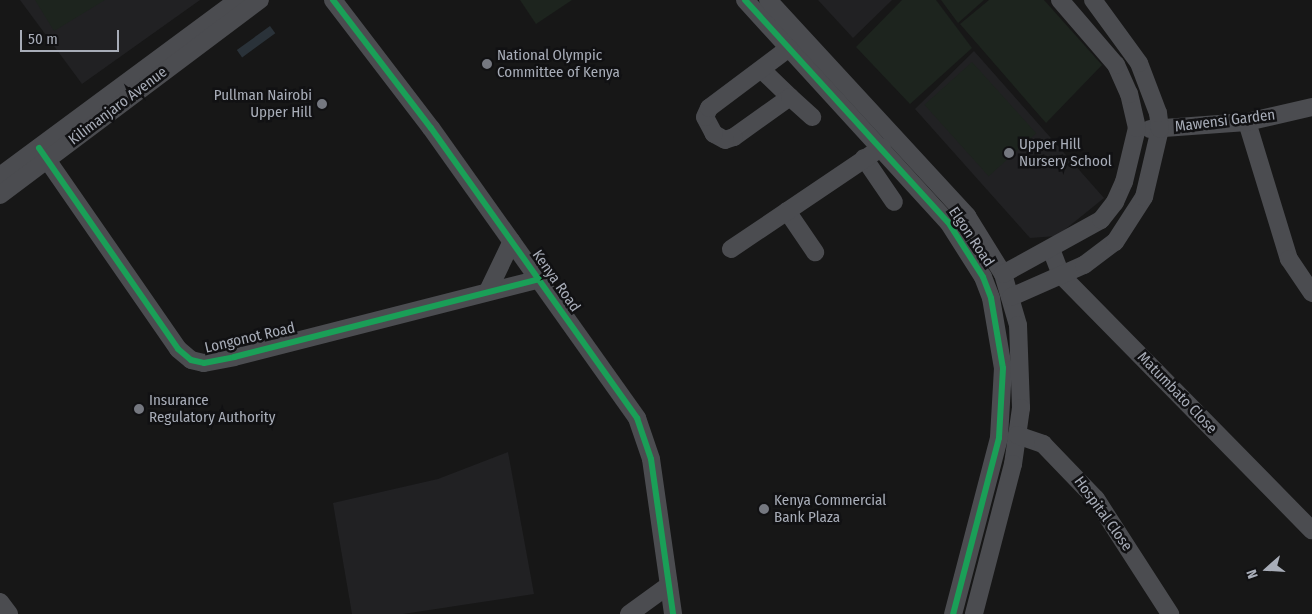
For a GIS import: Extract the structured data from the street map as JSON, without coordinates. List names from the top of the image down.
{
  "streets": {
    "street": [
      "Kilimanjaro Avenue",
      "Mawensi Garden",
      "Elgon Road",
      "Kenya Road",
      "Longonot Road",
      "Matumbato Close",
      "Hospital Close"
    ]
  },
  "crossings": [
    ["Kilimanjaro Avenue", "Longonot Road"],
    ["Elgon Road", "Hospital Close"],
    ["Kenya Road", "Longonot Road"]
  ],
  "places": [
    "National Olympic Committee of Kenya",
    "Pullman Nairobi Upper Hill",
    "Upper Hill Nursery School",
    "Insurance Regulatory Authority",
    "Kenya Commercial Bank Plaza"
  ],
  "scale_bar": "50 m",
  "north": "left"
}
